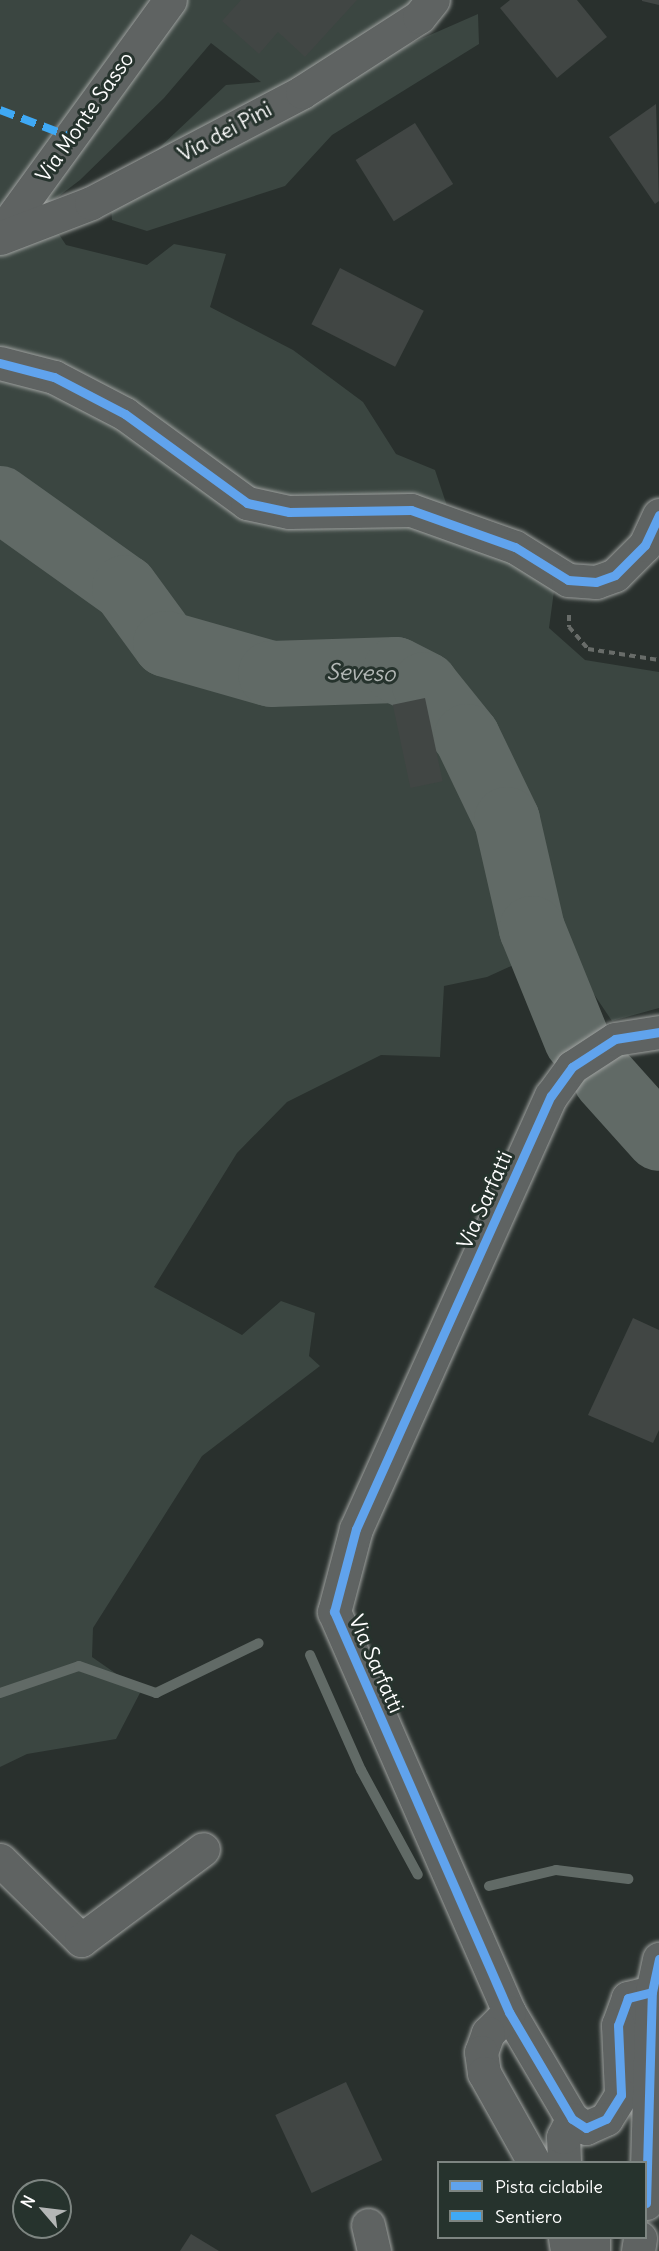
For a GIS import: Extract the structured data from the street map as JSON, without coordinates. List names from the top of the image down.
{
  "streets": {
    "street": ["Via Monte Sasso", "Via dei Pini", "Via Sarfatti"]
  },
  "crossings": [
    ["Via Monte Sasso", "Via dei Pini"]
  ],
  "water": ["Seveso"],
  "legend": ["Pista ciclabile", "Sentiero"],
  "north": "top left"
}
